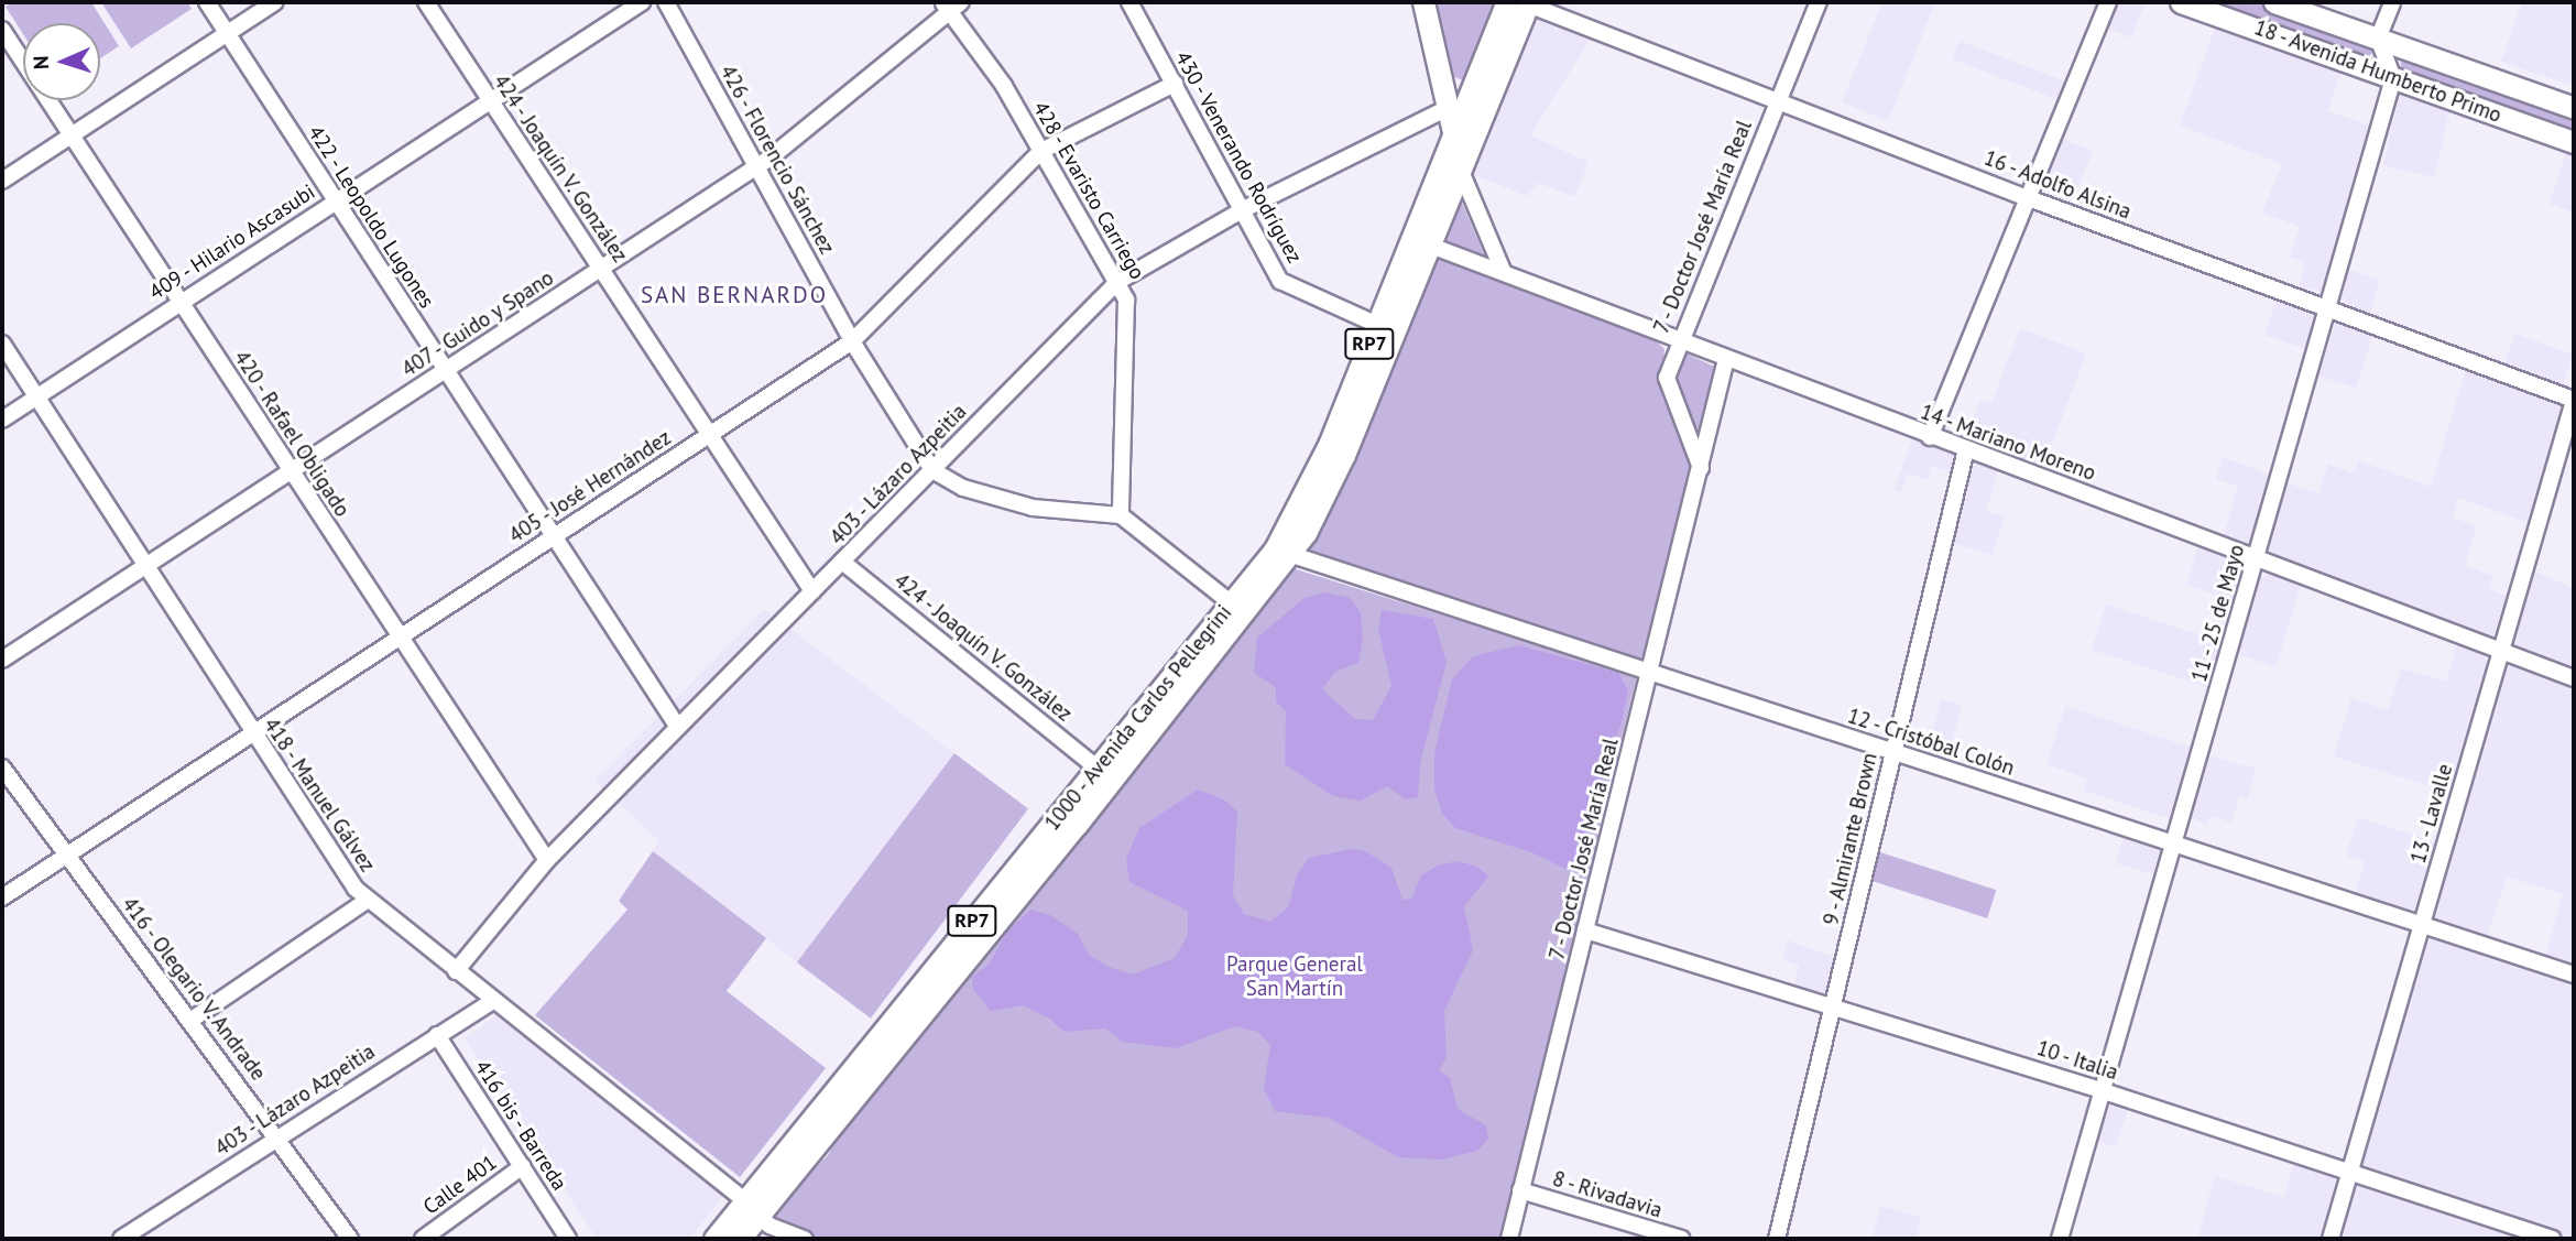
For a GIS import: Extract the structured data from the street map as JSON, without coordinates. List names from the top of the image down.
{
  "streets": {
    "main road": ["18 - Avenida Humberto Primo", "RP7", "1000 - Avenida Carlos Pellegrini"],
    "street": [
      "430 - Venerando Rodríguez",
      "426 - Florencio Sánchez",
      "424 - Joaquín V. González",
      "16 - Adolfo Alsina",
      "428 - Evaristo Carriego",
      "422 - Leopoldo Lugones",
      "7 - Doctor José María Real",
      "409 - Hilario Ascasubi",
      "407 - Guido y Spano",
      "420 - Rafael Obligado",
      "14 - Mariano Moreno",
      "403 - Lázaro Azpeitia",
      "405 - José Hernández",
      "11 - 25 de Mayo",
      "12 - Cristóbal Colón",
      "418 - Manuel Gálvez",
      "13 - Lavalle",
      "9 - Almirante Brown",
      "416 - Olegario V. Andrade",
      "10 - Italia",
      "416 bis - Barreda",
      "Calle 401",
      "8 - Rivadavia"
    ]
  },
  "crossings": [
    ["18 - Avenida Humberto Primo", "11 - 25 de Mayo"],
    ["430 - Venerando Rodríguez", "403 - Lázaro Azpeitia"],
    ["430 - Venerando Rodríguez", "405 - José Hernández"],
    ["430 - Venerando Rodríguez", "1000 - Avenida Carlos Pellegrini"],
    ["426 - Florencio Sánchez", "428 - Evaristo Carriego"],
    ["426 - Florencio Sánchez", "407 - Guido y Spano"],
    ["426 - Florencio Sánchez", "403 - Lázaro Azpeitia"],
    ["426 - Florencio Sánchez", "405 - José Hernández"],
    ["424 - Joaquín V. González", "409 - Hilario Ascasubi"],
    ["424 - Joaquín V. González", "407 - Guido y Spano"],
    ["424 - Joaquín V. González", "403 - Lázaro Azpeitia"],
    ["424 - Joaquín V. González", "405 - José Hernández"],
    ["424 - Joaquín V. González", "1000 - Avenida Carlos Pellegrini"],
    ["16 - Adolfo Alsina", "7 - Doctor José María Real"],
    ["16 - Adolfo Alsina", "11 - 25 de Mayo"],
    ["16 - Adolfo Alsina", "1000 - Avenida Carlos Pellegrini"],
    ["16 - Adolfo Alsina", "13 - Lavalle"],
    ["428 - Evaristo Carriego", "407 - Guido y Spano"],
    ["428 - Evaristo Carriego", "403 - Lázaro Azpeitia"],
    ["428 - Evaristo Carriego", "405 - José Hernández"],
    ["422 - Leopoldo Lugones", "409 - Hilario Ascasubi"],
    ["422 - Leopoldo Lugones", "407 - Guido y Spano"],
    ["422 - Leopoldo Lugones", "403 - Lázaro Azpeitia"],
    ["422 - Leopoldo Lugones", "405 - José Hernández"],
    ["7 - Doctor José María Real", "14 - Mariano Moreno"],
    ["7 - Doctor José María Real", "12 - Cristóbal Colón"],
    ["7 - Doctor José María Real", "10 - Italia"],
    ["7 - Doctor José María Real", "8 - Rivadavia"],
    ["409 - Hilario Ascasubi", "420 - Rafael Obligado"],
    ["409 - Hilario Ascasubi", "418 - Manuel Gálvez"],
    ["407 - Guido y Spano", "420 - Rafael Obligado"],
    ["407 - Guido y Spano", "418 - Manuel Gálvez"],
    ["420 - Rafael Obligado", "403 - Lázaro Azpeitia"],
    ["420 - Rafael Obligado", "405 - José Hernández"],
    ["14 - Mariano Moreno", "11 - 25 de Mayo"],
    ["14 - Mariano Moreno", "1000 - Avenida Carlos Pellegrini"],
    ["14 - Mariano Moreno", "13 - Lavalle"],
    ["14 - Mariano Moreno", "9 - Almirante Brown"],
    ["403 - Lázaro Azpeitia", "418 - Manuel Gálvez"],
    ["403 - Lázaro Azpeitia", "416 - Olegario V. Andrade"],
    ["403 - Lázaro Azpeitia", "416 bis - Barreda"],
    ["405 - José Hernández", "418 - Manuel Gálvez"],
    ["405 - José Hernández", "416 - Olegario V. Andrade"],
    ["11 - 25 de Mayo", "12 - Cristóbal Colón"],
    ["11 - 25 de Mayo", "10 - Italia"],
    ["1000 - Avenida Carlos Pellegrini", "12 - Cristóbal Colón"],
    ["1000 - Avenida Carlos Pellegrini", "418 - Manuel Gálvez"],
    ["12 - Cristóbal Colón", "13 - Lavalle"],
    ["12 - Cristóbal Colón", "9 - Almirante Brown"],
    ["13 - Lavalle", "10 - Italia"],
    ["9 - Almirante Brown", "10 - Italia"],
    ["416 bis - Barreda", "Calle 401"]
  ],
  "districts": ["SAN BERNARDO"],
  "parks": ["Parque General San Martín"],
  "north": "left"
}
